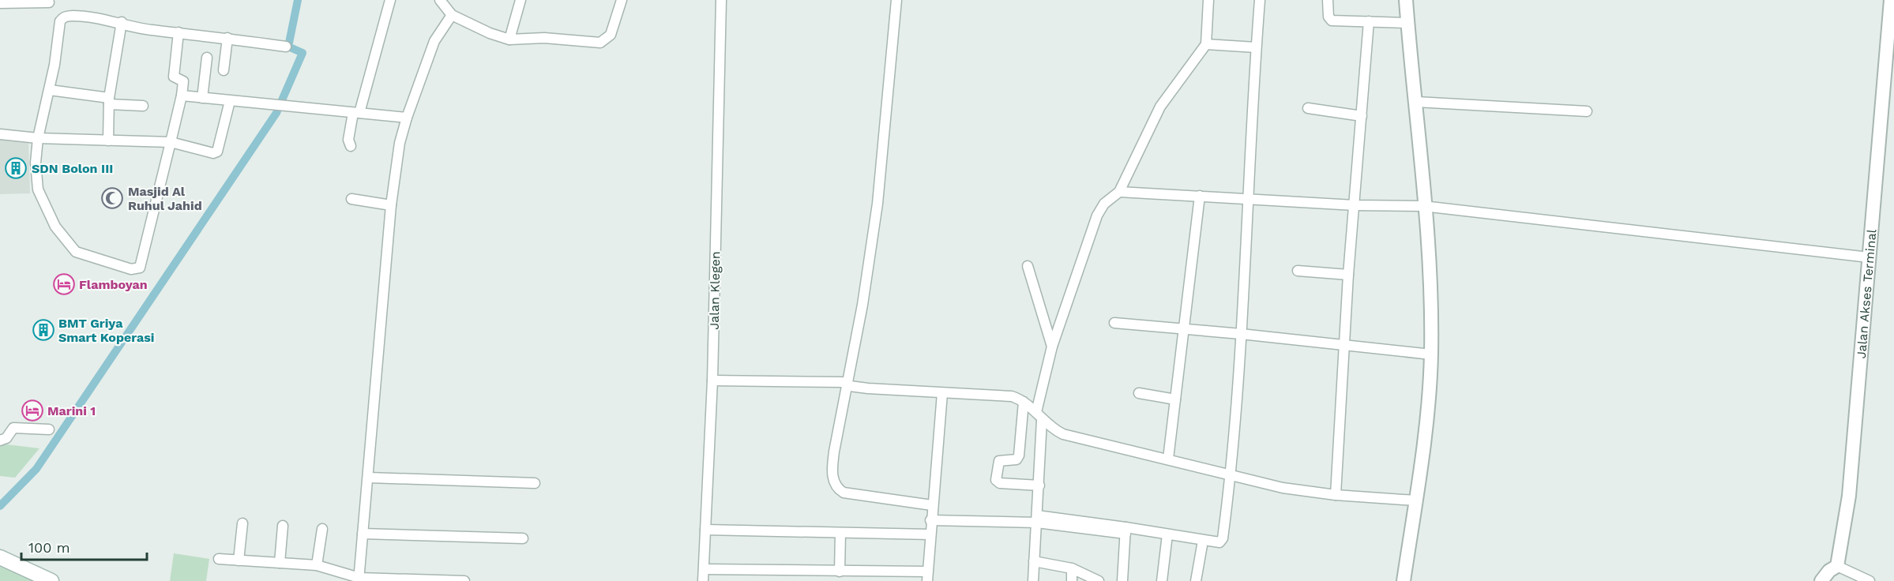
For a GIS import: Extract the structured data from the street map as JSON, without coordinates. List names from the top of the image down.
{
  "streets": {
    "street": ["Jalan Klegen", "Jalan Akses Terminal"]
  },
  "places": {
    "building": ["SDN Bolon III", "BMT Griya Smart Koperasi"],
    "mosque": ["Masjid Al Ruhul Jahid"],
    "hotel": ["Flamboyan", "Marini 1"]
  },
  "scale_bar": "100 m"
}
